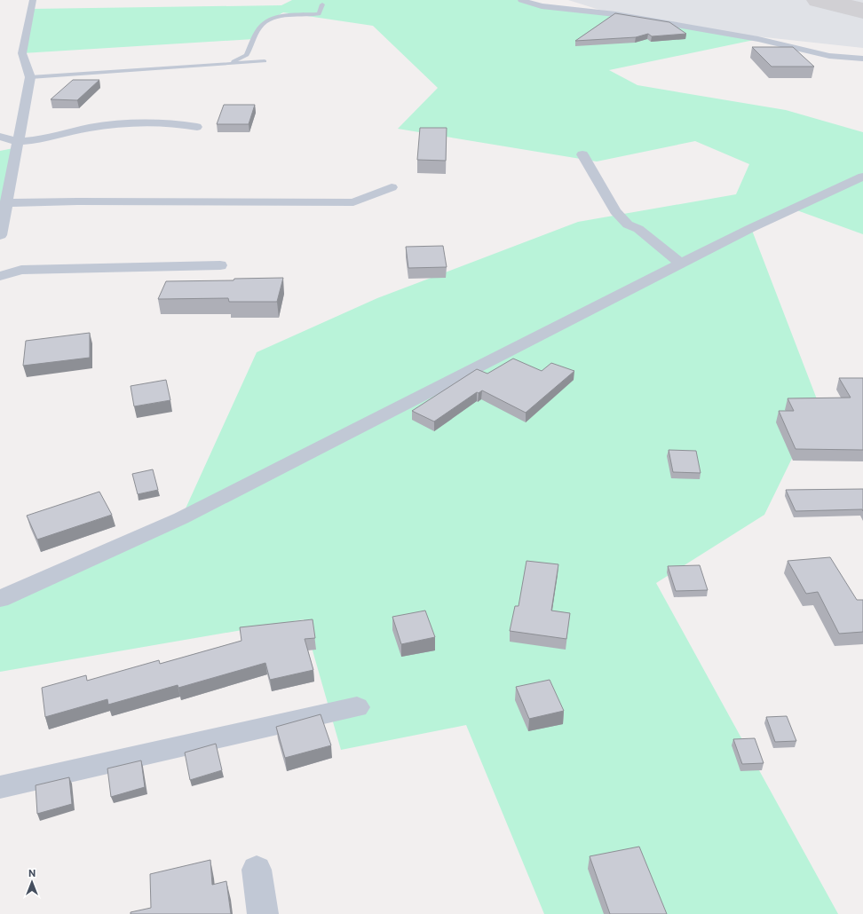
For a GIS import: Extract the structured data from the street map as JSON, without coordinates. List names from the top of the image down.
{
  "north": "top"
}
